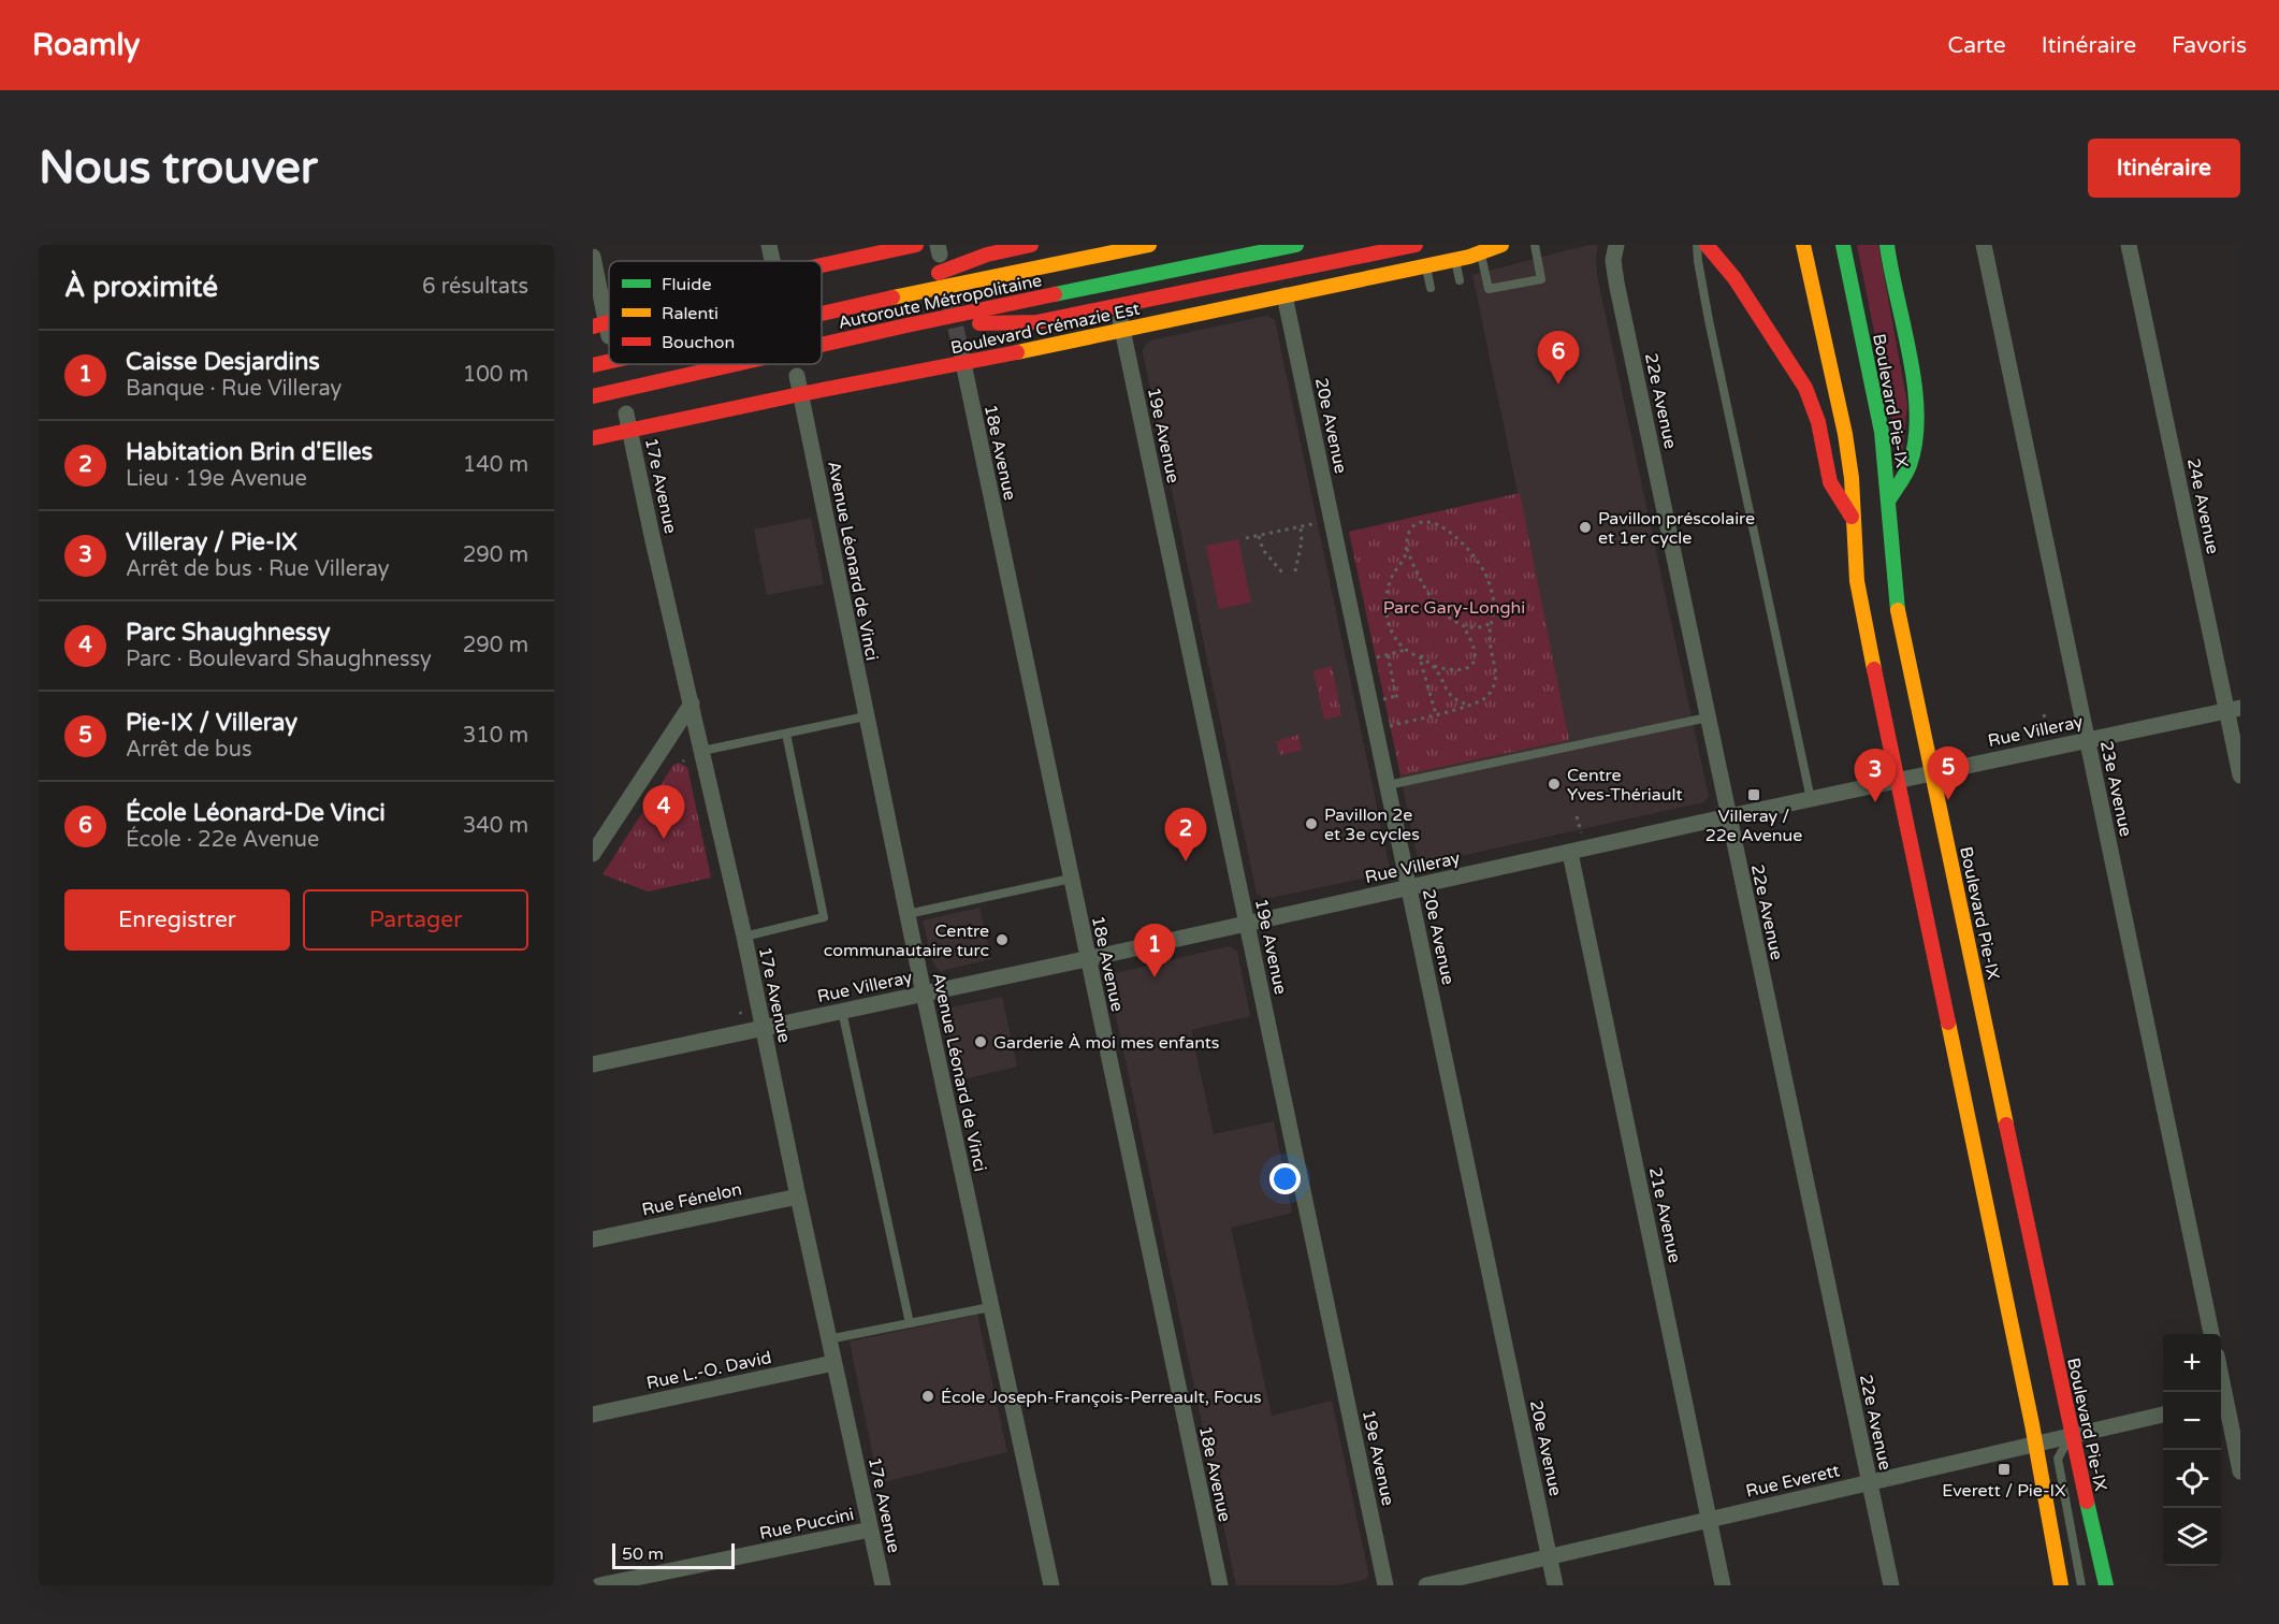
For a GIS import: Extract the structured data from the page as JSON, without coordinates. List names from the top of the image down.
{
  "streets": {
    "main road": ["Autoroute Métropolitaine", "Boulevard Crémazie Est", "Boulevard Pie-IX"],
    "street": [
      "22e Avenue",
      "20e Avenue",
      "19e Avenue",
      "18e Avenue",
      "17e Avenue",
      "24e Avenue",
      "Avenue Léonard de Vinci",
      "Rue Villeray",
      "23e Avenue",
      "Rue Fénelon",
      "21e Avenue",
      "Rue L.-O. David",
      "Rue Everett",
      "Rue Puccini"
    ]
  },
  "crossings": [
    ["Boulevard Crémazie Est", "20e Avenue"],
    ["Boulevard Crémazie Est", "19e Avenue"],
    ["Boulevard Crémazie Est", "18e Avenue"],
    ["Boulevard Crémazie Est", "17e Avenue"],
    ["Boulevard Crémazie Est", "Avenue Léonard de Vinci"],
    ["22e Avenue", "Rue Villeray"],
    ["22e Avenue", "Rue Everett"],
    ["Boulevard Pie-IX", "Rue Villeray"],
    ["Boulevard Pie-IX", "Rue Everett"],
    ["20e Avenue", "Rue Villeray"],
    ["20e Avenue", "Rue Everett"],
    ["19e Avenue", "Rue Villeray"],
    ["18e Avenue", "Rue Villeray"],
    ["17e Avenue", "Rue Villeray"],
    ["17e Avenue", "Rue Fénelon"],
    ["17e Avenue", "Rue L.-O. David"],
    ["17e Avenue", "Rue Puccini"],
    ["24e Avenue", "Rue Villeray"],
    ["Avenue Léonard de Vinci", "Rue Villeray"],
    ["Rue Villeray", "23e Avenue"],
    ["Rue Villeray", "21e Avenue"],
    ["21e Avenue", "Rue Everett"]
  ],
  "parks": ["Parc Gary-Longhi"],
  "places": {
    "other": [
      "Pavillon préscolaire et 1er cycle",
      "Centre Yves-Thériault",
      "Pavillon 2e et 3e cycles",
      "Centre communautaire turc",
      "Garderie À moi mes enfants",
      "École Joseph-François-Perreault, Focus"
    ],
    "transit": ["Villeray / 22e Avenue", "Everett / Pie-IX"]
  },
  "legend": ["Fluide", "Ralenti", "Bouchon"],
  "scale_bar": "50 m",
  "page": {
    "header": "Roamly",
    "nav": ["Carte", "Itinéraire", "Favoris"],
    "buttons": [
      "Itinéraire",
      ["Enregistrer", "Partager"]
    ],
    "title": "Nous trouver",
    "heading": ["À proximité", "6 résultats"],
    "list": [
      {
        "mark": "1",
        "name": "Caisse Desjardins",
        "note": "Banque · Rue Villeray",
        "value": "100 m"
      },
      {
        "mark": "2",
        "name": "Habitation Brin d'Elles",
        "note": "Lieu · 19e Avenue",
        "value": "140 m"
      },
      {
        "mark": "3",
        "name": "Villeray / Pie-IX",
        "note": "Arrêt de bus · Rue Villeray",
        "value": "290 m"
      },
      {
        "mark": "4",
        "name": "Parc Shaughnessy",
        "note": "Parc · Boulevard Shaughnessy",
        "value": "290 m"
      },
      {
        "mark": "5",
        "name": "Pie-IX / Villeray",
        "note": "Arrêt de bus",
        "value": "310 m"
      },
      {
        "mark": "6",
        "name": "École Léonard-De Vinci",
        "note": "École · 22e Avenue",
        "value": "340 m"
      }
    ],
    "pins": [
      "6",
      "5",
      "3",
      "4",
      "2",
      "1"
    ],
    "map_buttons": ["+", "−"],
    "scale": "50 m"
  }
}
